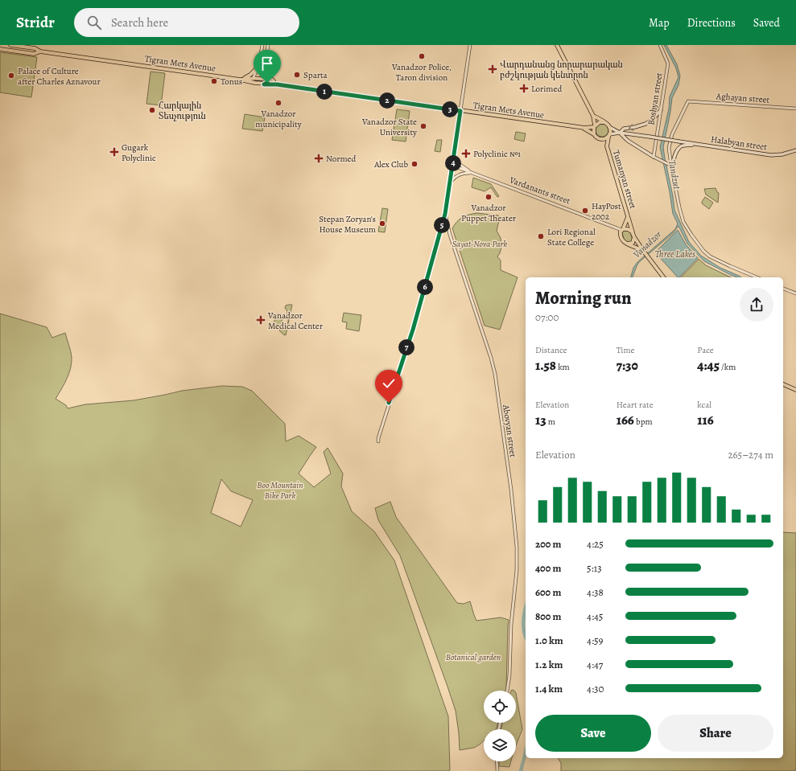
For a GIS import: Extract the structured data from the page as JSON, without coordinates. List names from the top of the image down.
{
  "streets": {
    "main road": ["Tigran Mets Avenue", "Halabyan street", "Tumanyan street"],
    "street": [
      "Aghayan street",
      "Boshyan street",
      "Vardanants street",
      "Abovyan street"
    ]
  },
  "crossings": [
    ["Tumanyan street", "Vardanants street"]
  ],
  "water": ["Tandzut", "Vanadzor", "Three Lakes"],
  "parks": ["Sayat-Nova Park", "Boo Mountain Bike Park", "Botanical garden"],
  "places": {
    "other": [
      "Vanadzor Police, Taron division",
      "Sparta",
      "Palace of Culture after Charles Aznavour",
      "Tonus",
      "Vanadzor municipality",
      "Հարկային Տեսչություն",
      "Vanadzor State University",
      "Alex Club",
      "Vanadzor Puppet Theater",
      "HayPost 2002",
      "Stepan Zoryan's House Museum",
      "Lori Regional State College"
    ],
    "health": [
      "Վարդանանց նորարարական բժշկության կենտրոն",
      "Lorimed",
      "Gugark Polyclinic",
      "Polyclinic №1",
      "Normed",
      "Vanadzor Medical Center"
    ]
  },
  "page": {
    "header": "Stridr",
    "search": "Search here",
    "nav": ["Map", "Directions", "Saved"],
    "pins": [
      "1",
      "2",
      "3",
      "4",
      "5",
      "6",
      "7"
    ],
    "heading": ["Morning run", "07:00"],
    "stats": [
      ["Distance", "1.58 km"],
      ["Time", "7:30"],
      ["Pace", "4:45 /km"],
      ["Elevation", "13 m"],
      ["Heart rate", "166 bpm"],
      ["kcal", "116"]
    ],
    "chart": ["Elevation", "265–274 m"],
    "list": [
      {
        "name": "200 m",
        "note": "4:25"
      },
      {
        "name": "400 m",
        "note": "5:13"
      },
      {
        "name": "600 m",
        "note": "4:38"
      },
      {
        "name": "800 m",
        "note": "4:45"
      },
      {
        "name": "1.0 km",
        "note": "4:59"
      },
      {
        "name": "1.2 km",
        "note": "4:47"
      },
      {
        "name": "1.4 km",
        "note": "4:30"
      }
    ],
    "buttons": ["Save", "Share"]
  }
}
